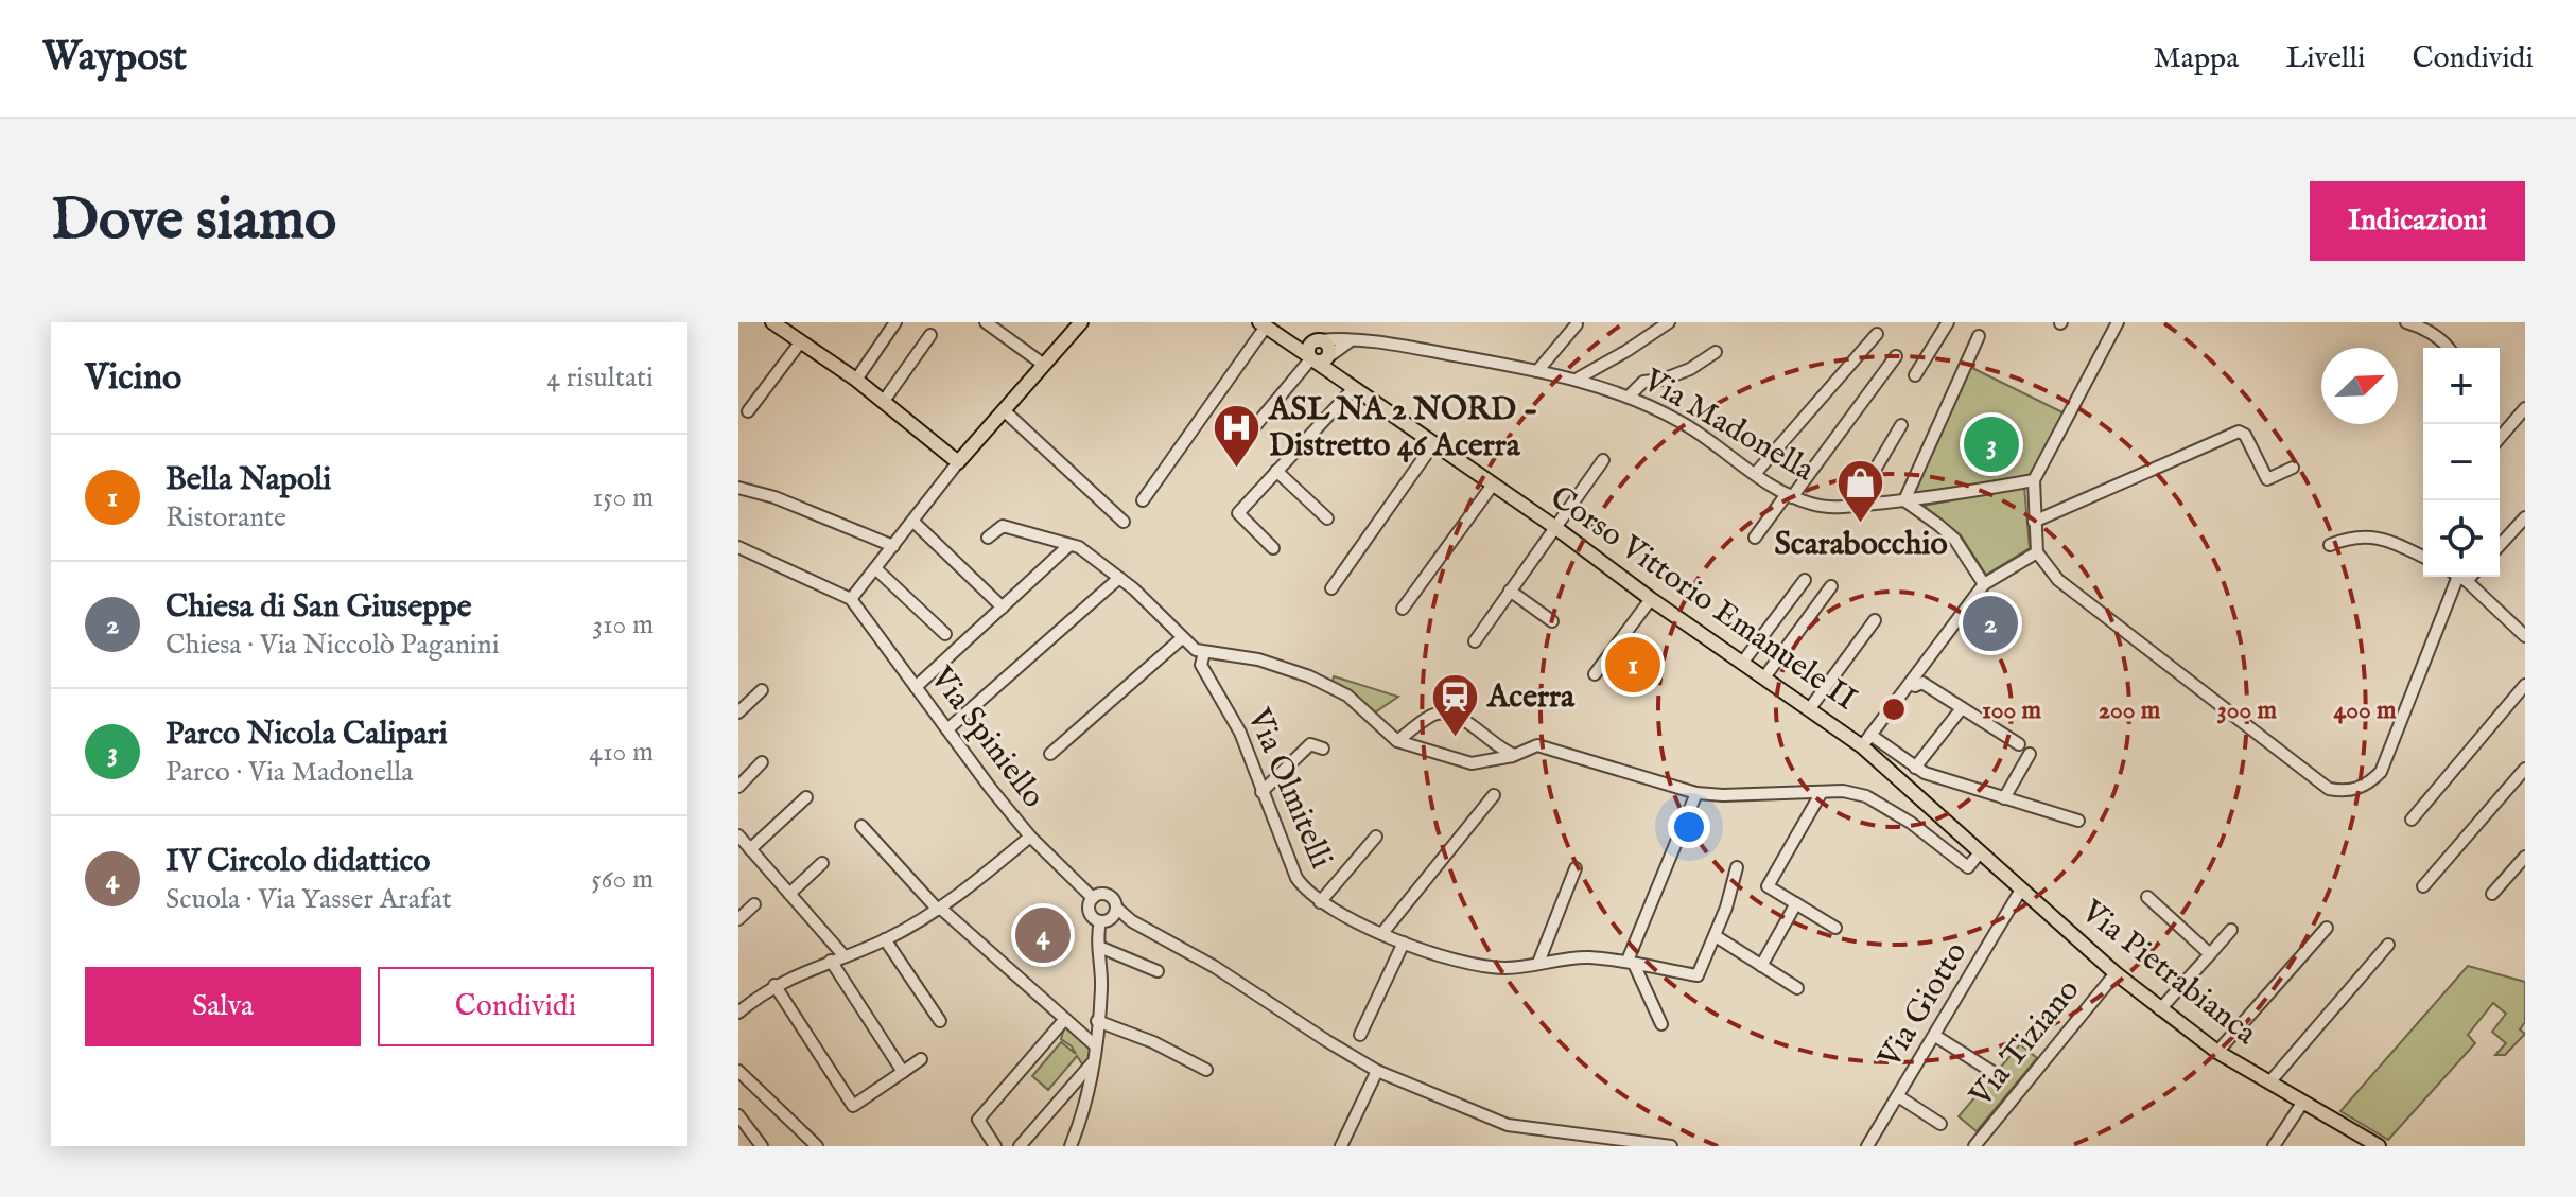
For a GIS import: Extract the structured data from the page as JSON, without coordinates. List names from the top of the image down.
{
  "streets": {
    "main road": ["Corso Vittorio Emanuele II", "Via Pietrabianca"],
    "street": [
      "Via Madonella",
      "Via Spiniello",
      "Via Olmitelli",
      "Via Giotto",
      "Via Tiziano"
    ]
  },
  "crossings": [
    ["Via Madonella", "Corso Vittorio Emanuele II"],
    ["Corso Vittorio Emanuele II", "Via Pietrabianca"],
    ["Via Pietrabianca", "Via Giotto"],
    ["Via Pietrabianca", "Via Tiziano"]
  ],
  "places": {
    "hospital": ["ASL NA 2 NORD - Distretto 46 Acerra"],
    "shop": ["Scarabocchio"],
    "station": ["Acerra"]
  },
  "north": "top right",
  "page": {
    "header": "Waypost",
    "nav": ["Mappa", "Livelli", "Condividi"],
    "buttons": [
      "Indicazioni",
      ["Salva", "Condividi"]
    ],
    "title": "Dove siamo",
    "heading": ["Vicino", "4 risultati"],
    "map_buttons": ["+", "−"],
    "pins": [
      "3",
      "2",
      "1",
      "4"
    ],
    "list": [
      {
        "mark": "1",
        "name": "Bella Napoli",
        "note": "Ristorante",
        "value": "150 m"
      },
      {
        "mark": "2",
        "name": "Chiesa di San Giuseppe",
        "note": "Chiesa · Via Niccolò Paganini",
        "value": "310 m"
      },
      {
        "mark": "3",
        "name": "Parco Nicola Calipari",
        "note": "Parco · Via Madonella",
        "value": "410 m"
      },
      {
        "mark": "4",
        "name": "IV Circolo didattico",
        "note": "Scuola · Via Yasser Arafat",
        "value": "560 m"
      }
    ]
  },
  "rings": [
    "100 m",
    "200 m",
    "300 m",
    "400 m"
  ]
}
